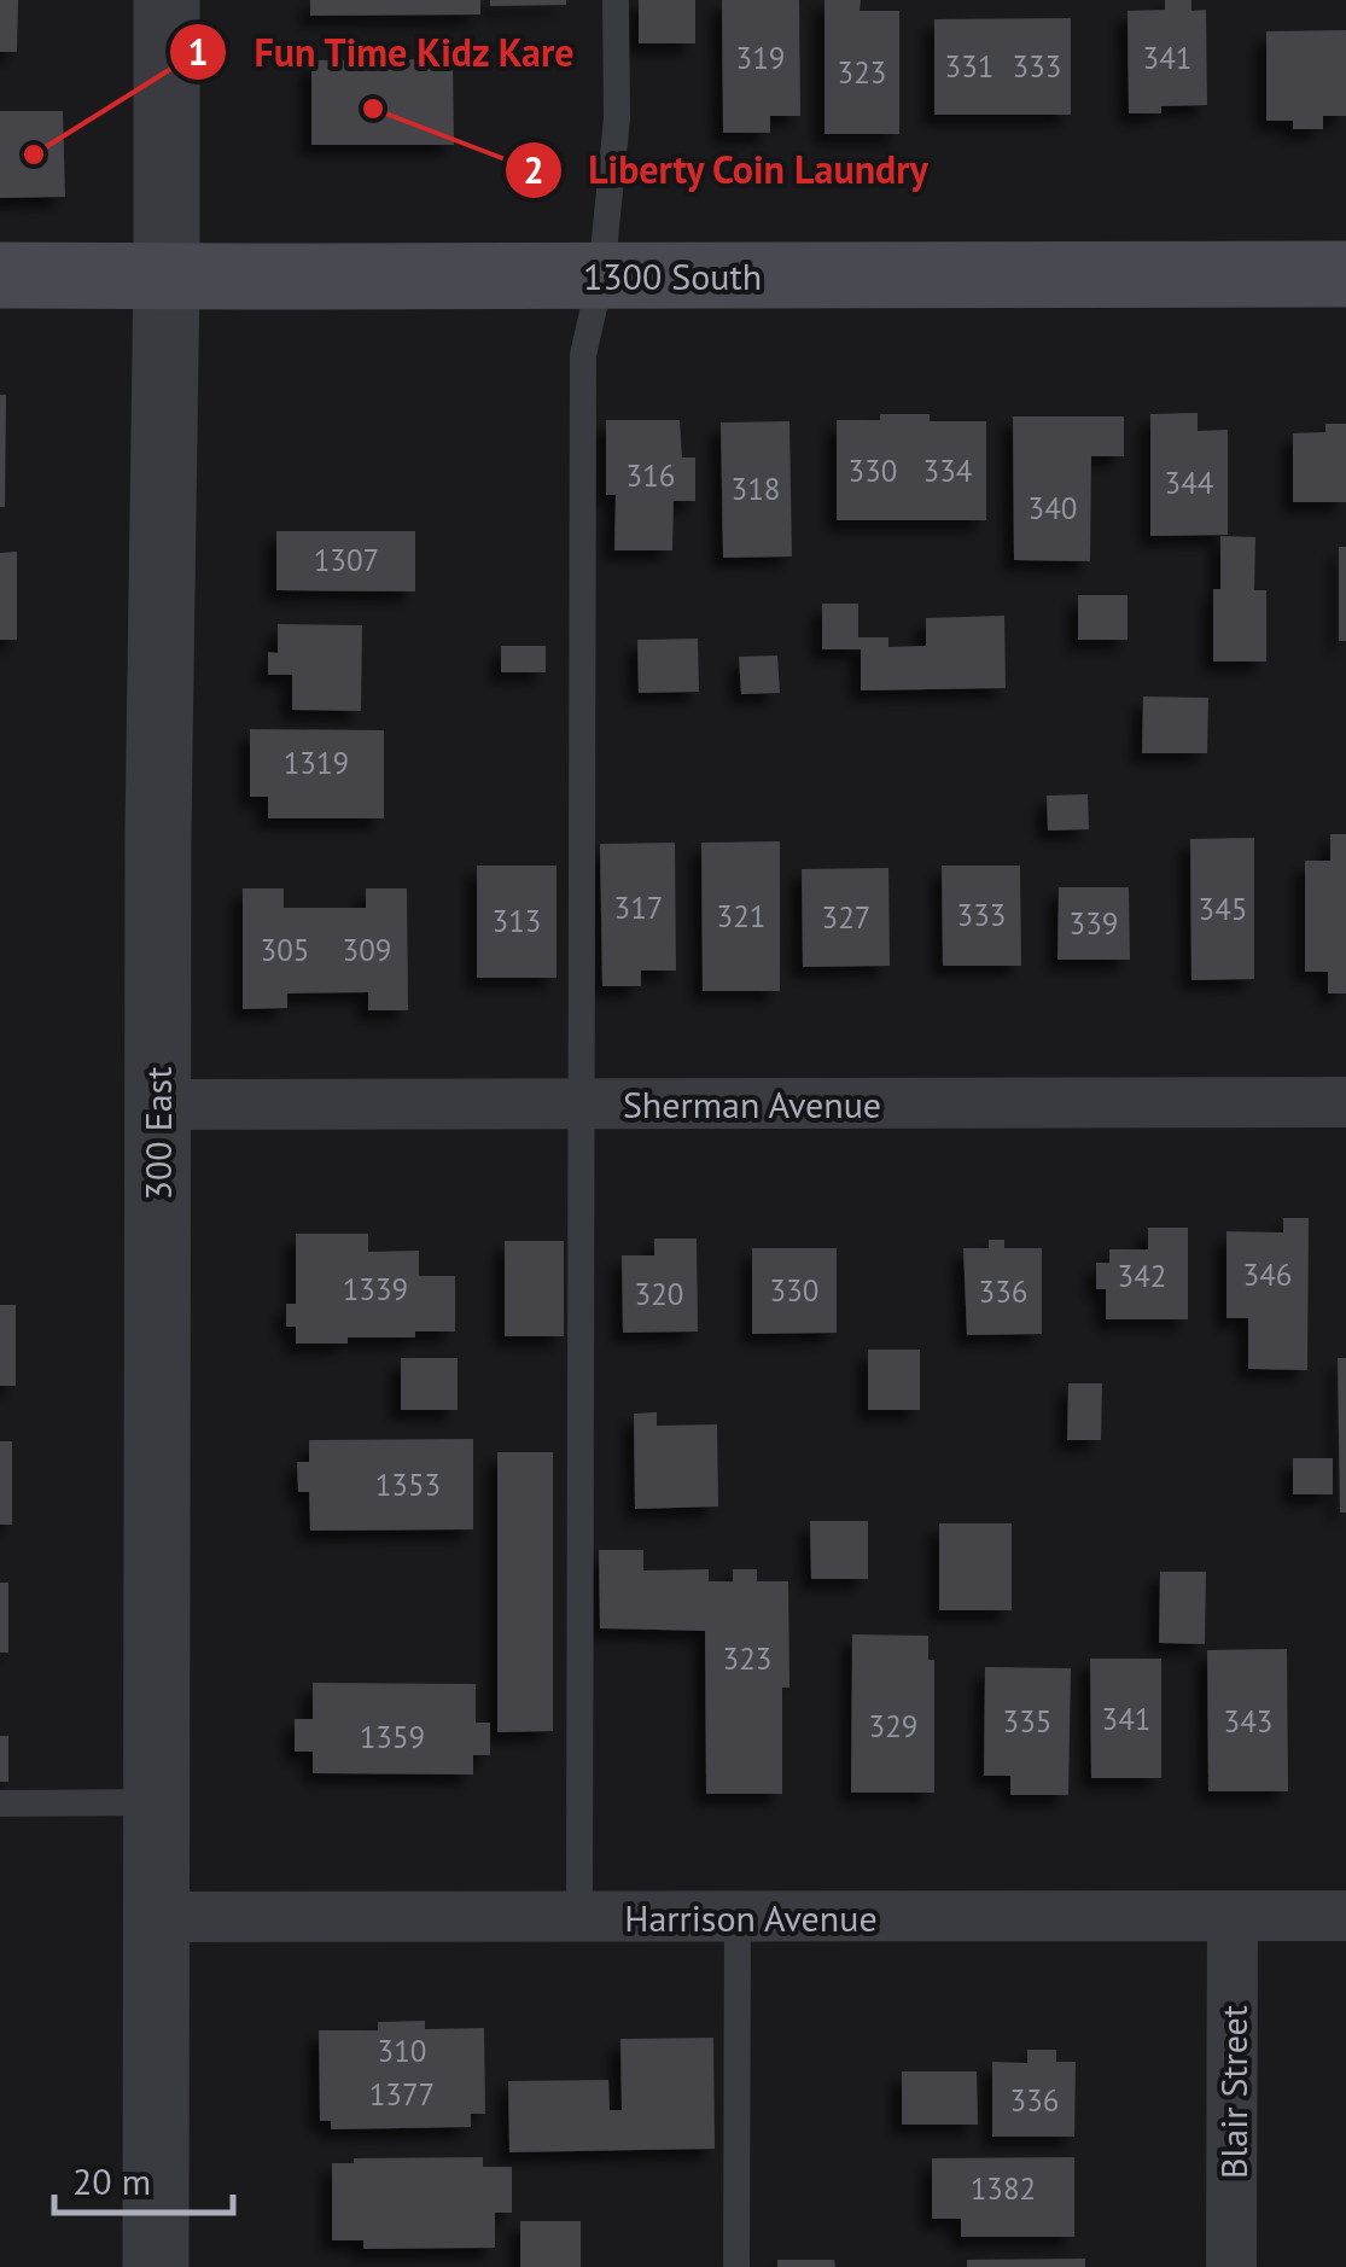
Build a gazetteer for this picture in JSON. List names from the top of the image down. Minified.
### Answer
{"streets":{"main road":["1300 South"],"street":["Sherman Avenue","300 East","Harrison Avenue","Blair Street"]},"crossings":[["1300 South","300 East"],["Sherman Avenue","300 East"],["300 East","Harrison Avenue"],["Harrison Avenue","Blair Street"]],"places":["Liberty Coin Laundry","Fun Time Kidz Kare"],"house_numbers":["319","341","331","333","323","330","334","316","344","318","340","1307","1319","317","345","333","321","327","313","339","305","309","346","342","1339","330","336","320","1353","323","341","335","343","329","1359","310","1377","336","1382"],"scale_bar":"20 m"}
